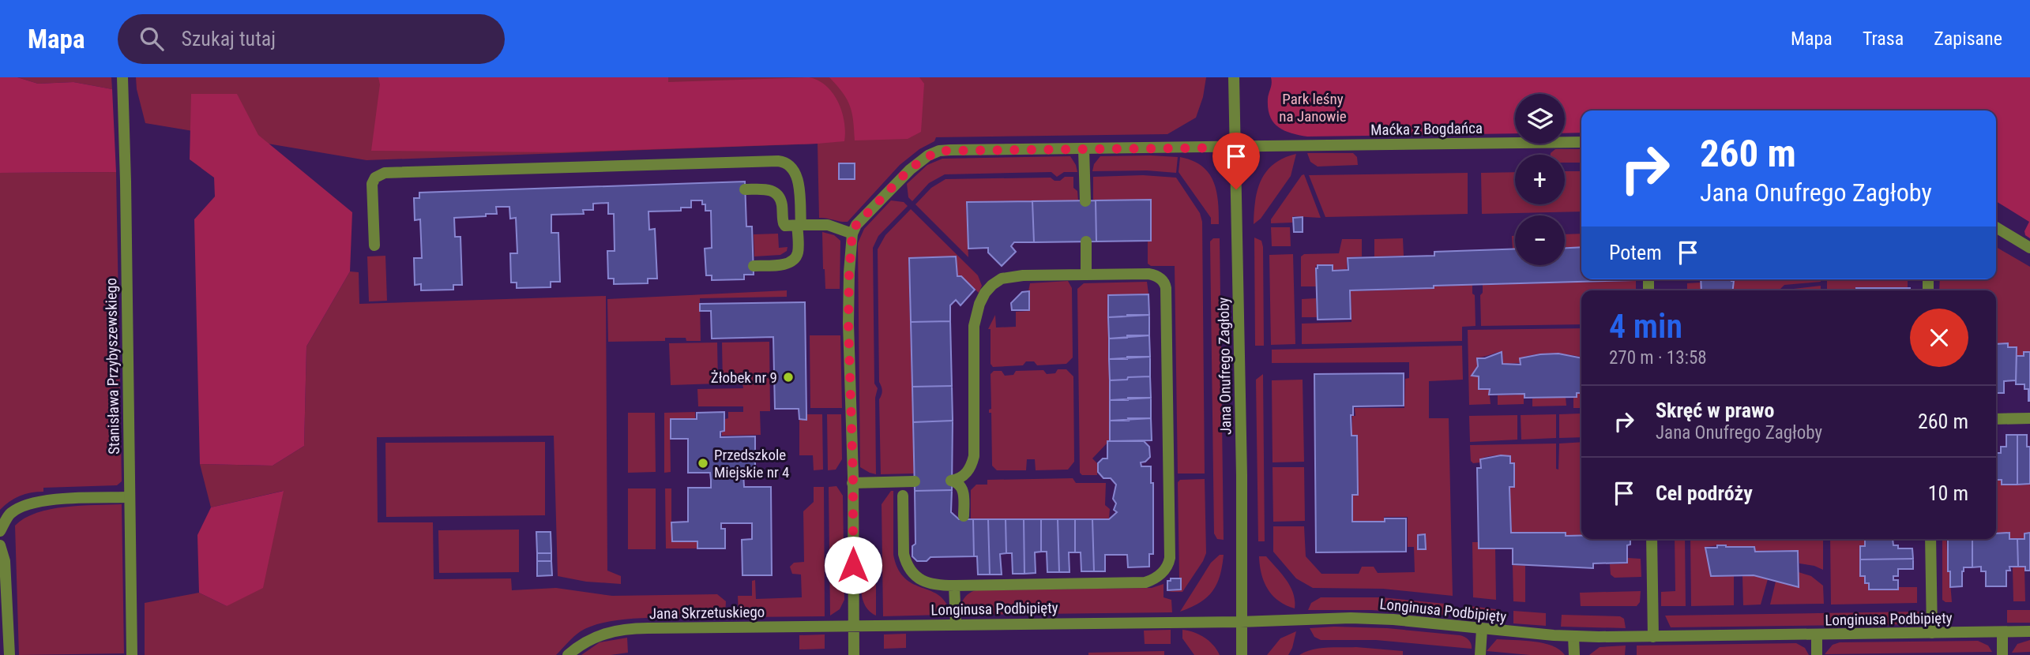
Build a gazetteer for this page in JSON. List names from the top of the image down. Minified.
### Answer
{"streets":{"street":["Maćka z Bogdańca","Stanisława Przybyszewskiego","Jana Onufrego Zagłoby","Longinusa Podbipięty","Jana Skrzetuskiego"]},"crossings":[["Maćka z Bogdańca","Jana Onufrego Zagłoby"],["Jana Onufrego Zagłoby","Longinusa Podbipięty"],["Longinusa Podbipięty","Jana Skrzetuskiego"]],"parks":["Park leśny na Janowie"],"places":["Żłobek nr 9","Przedszkole Miejskie nr 4"],"page":{"header":"Mapa","search":"Szukaj tutaj","nav":["Mapa","Trasa","Zapisane"],"map_buttons":["+","−"],"turn":["260 m","Jana Onufrego Zagłoby"],"then":"Potem","heading":["4 min","270 m · 13:58"],"list":[{"name":"Skręć w prawo","note":"Jana Onufrego Zagłoby","value":"260 m"},{"name":"Cel podróży","value":"10 m"}]}}
